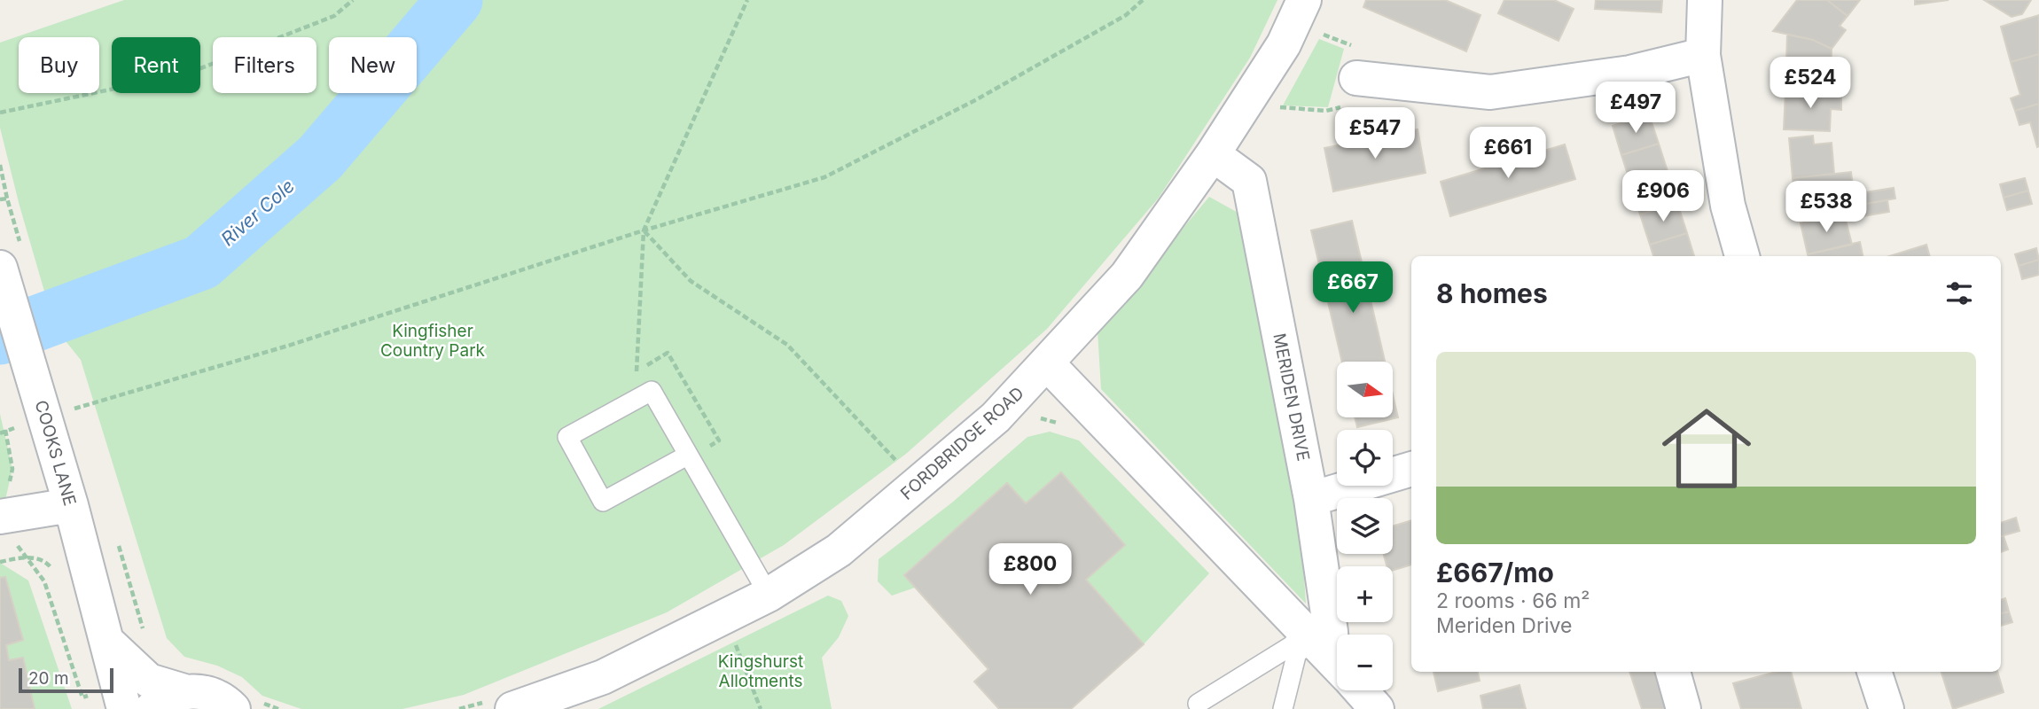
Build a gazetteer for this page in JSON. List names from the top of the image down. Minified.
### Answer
{"streets":{"street":["MERIDEN DRIVE","FORDBRIDGE ROAD","COOKS LANE"]},"crossings":[["MERIDEN DRIVE","FORDBRIDGE ROAD"]],"water":["River Cole"],"parks":["Kingfisher Country Park","Kingshurst Allotments"],"scale_bar":"20 m","north":"right","page":{"chip":["Buy","Rent","Filters","New"],"price":["£524","£497","£547","£661","£906","£538","£667","£800"],"heading":"8 homes","list":[{"name":"£667/mo","note":"2 rooms · 66 m² · Meriden Drive"}],"map_buttons":["+","−"],"scale":"20 m"}}
